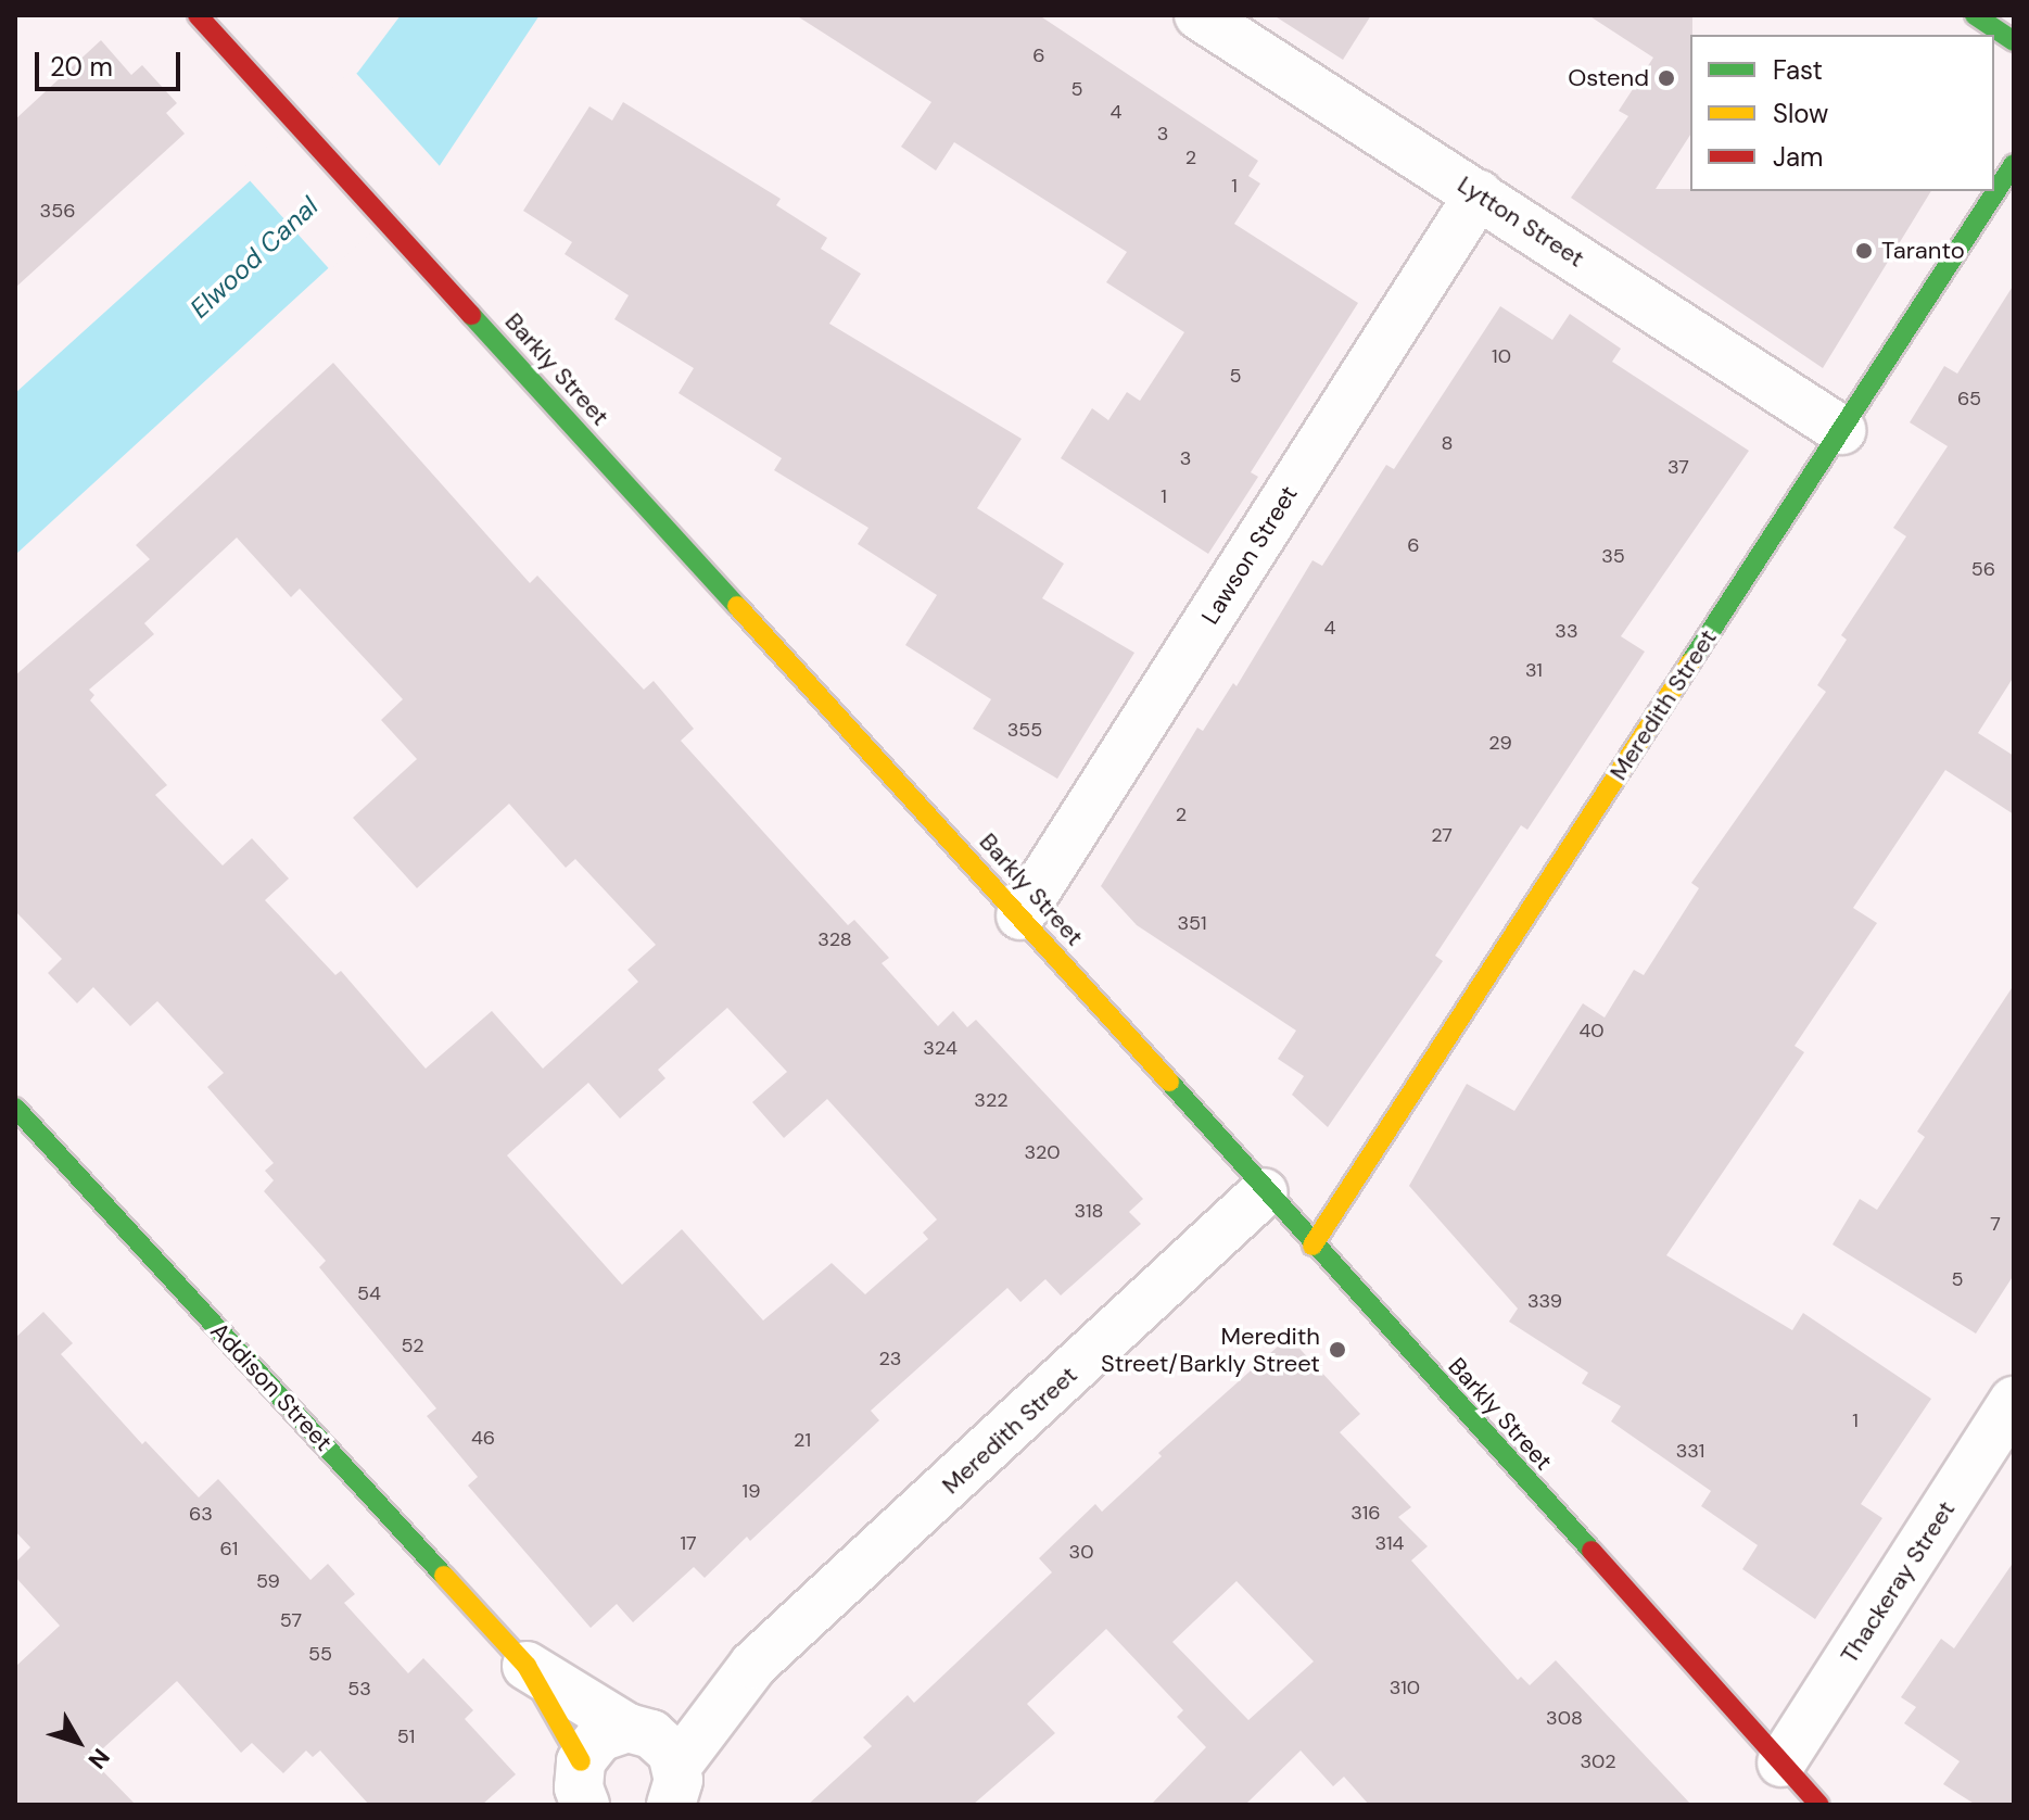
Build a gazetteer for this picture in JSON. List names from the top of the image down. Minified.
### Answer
{"streets":{"main road":["Barkly Street","Meredith Street","Addison Street"],"street":["Lytton Street","Lawson Street","Thackeray Street"]},"crossings":[["Lytton Street","Lawson Street"],["Lytton Street","Meredith Street"],["Barkly Street","Lawson Street"],["Barkly Street","Meredith Street"],["Barkly Street","Thackeray Street"],["Meredith Street","Addison Street"]],"water":["Elwood Canal"],"places":["Ostend","Taranto","Meredith Street/Barkly Street"],"house_numbers":["6","5","4","3","2","1","356","10","5","65","8","3","37","1","6","35","56","4","33","31","355","29","2","27","351","328","40","324","322","320","318","7","5","54","339","52","23","1","46","21","331","19","316","63","17","314","61","30","59","57","55","310","53","308","51","302"],"legend":["Fast","Slow","Jam"],"scale_bar":"20 m","north":"bottom right"}
